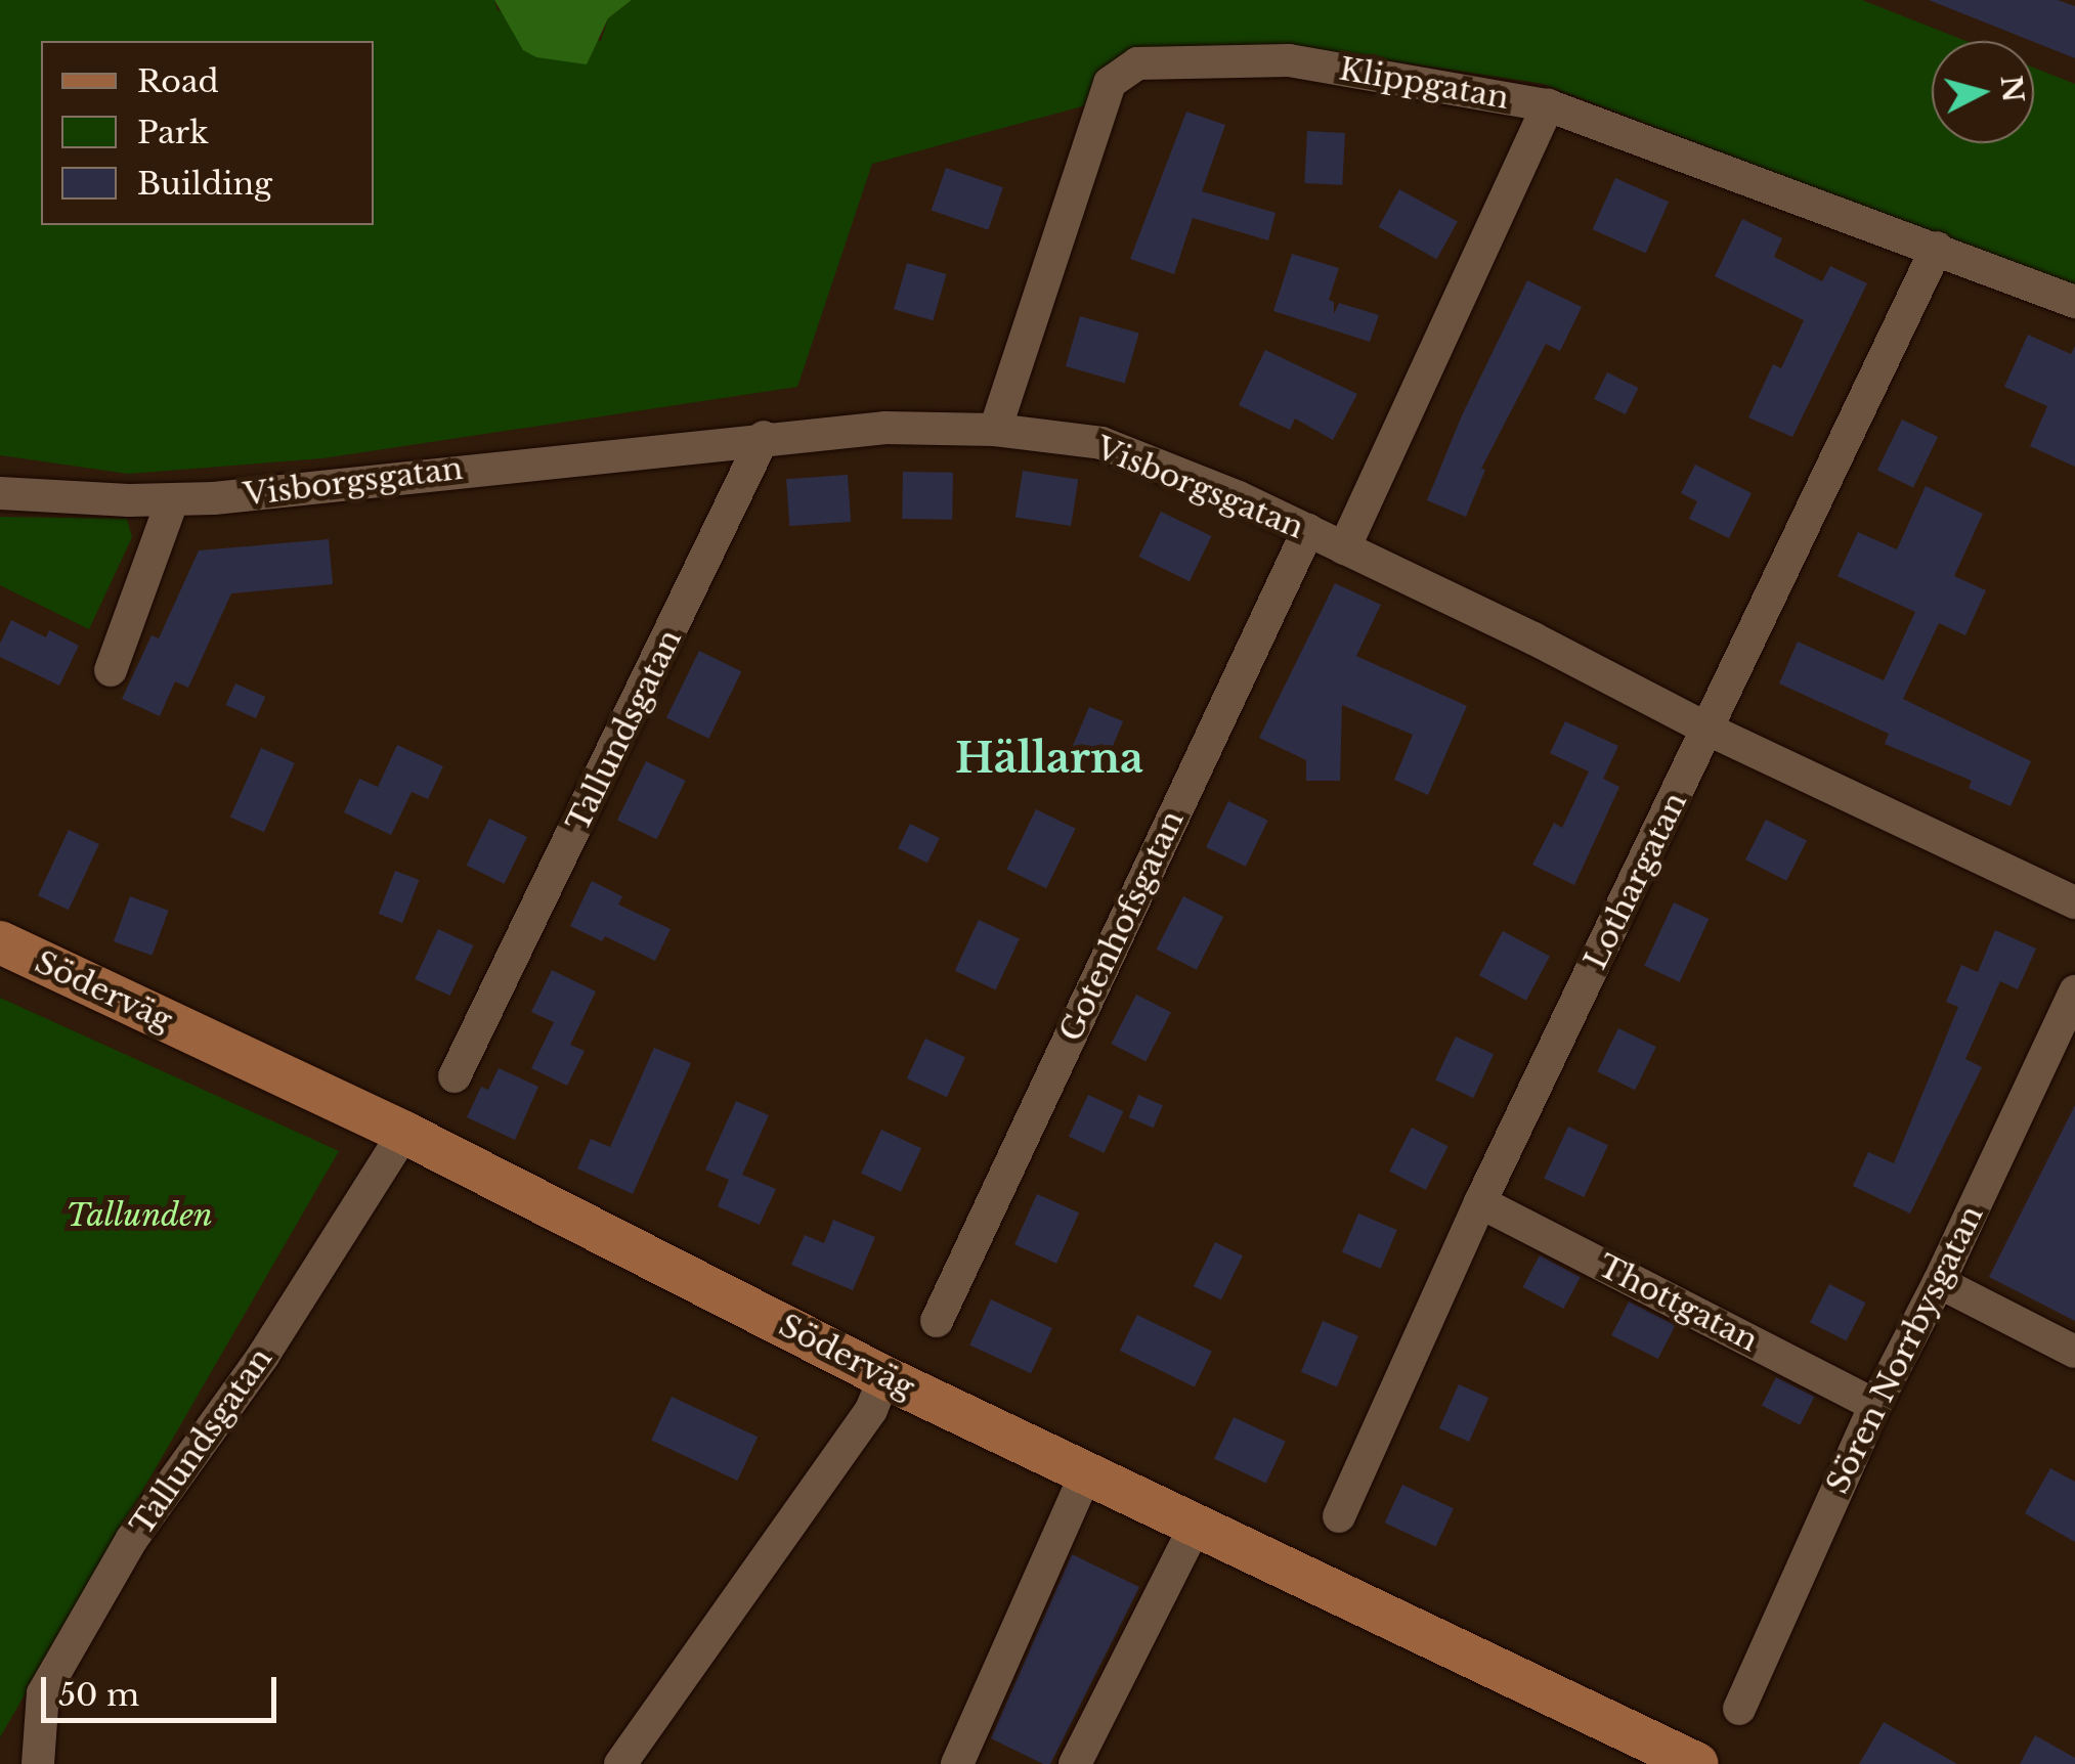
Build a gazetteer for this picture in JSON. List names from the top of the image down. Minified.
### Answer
{"streets":{"main road":["Söderväg"],"street":["Klippgatan","Visborgsgatan","Tallundsgatan","Lothargatan","Gotenhofsgatan","Thottgatan","Sören Norrbysgatan"]},"crossings":[["Klippgatan","Visborgsgatan"],["Klippgatan","Lothargatan"],["Visborgsgatan","Tallundsgatan"],["Visborgsgatan","Lothargatan"],["Visborgsgatan","Gotenhofsgatan"],["Tallundsgatan","Söderväg"],["Lothargatan","Thottgatan"],["Thottgatan","Sören Norrbysgatan"]],"districts":["Hällarna"],"parks":["Tallunden"],"legend":["Road","Park","Building"],"scale_bar":"50 m","north":"right"}
